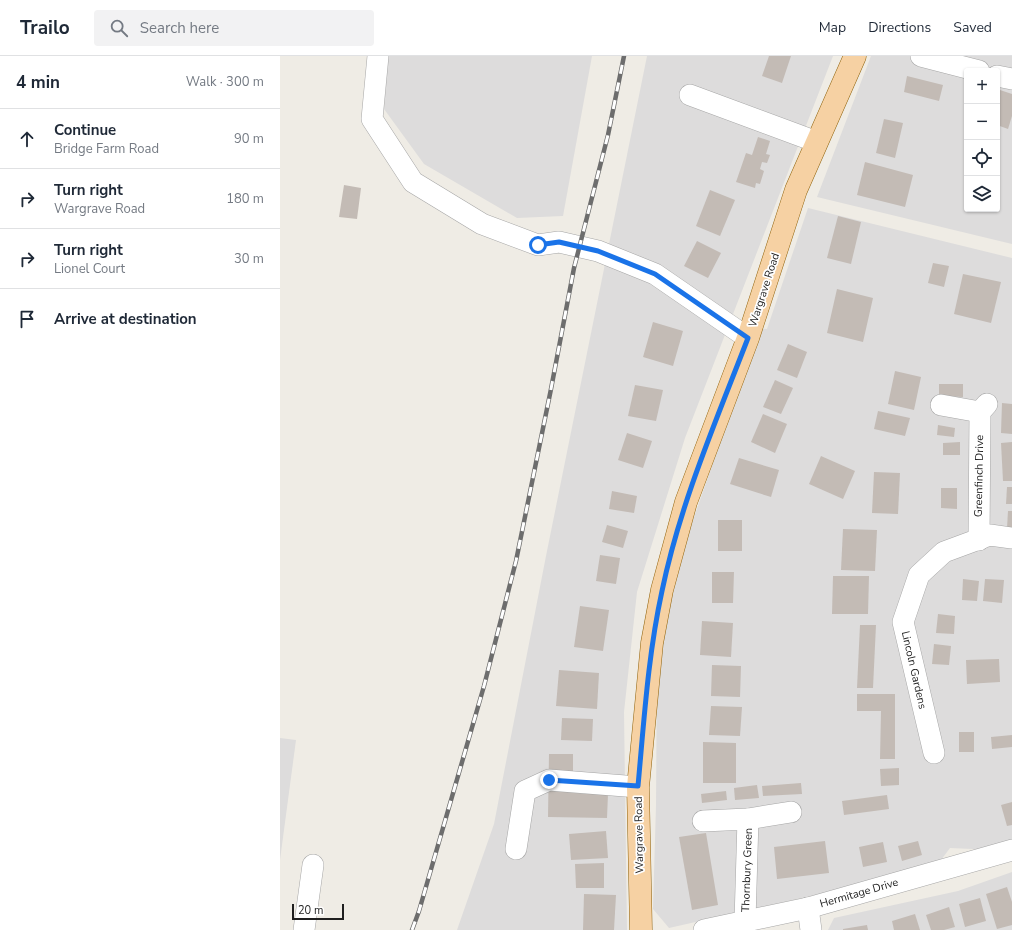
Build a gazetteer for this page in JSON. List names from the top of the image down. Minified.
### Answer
{"streets":{"main road":["Wargrave Road"],"street":["Greenfinch Drive","Lincoln Gardens","Thornbury Green","Hermitage Drive"]},"crossings":[["Greenfinch Drive","Lincoln Gardens"],["Thornbury Green","Hermitage Drive"]],"scale_bar":"20 m","page":{"header":"Trailo","search":"Search here","nav":["Map","Directions","Saved"],"heading":["4 min","Walk · 300 m"],"map_buttons":["+","−"],"list":[["Continue","Bridge Farm Road","90 m"],["Turn right","Wargrave Road","180 m"],["Turn right","Lionel Court","30 m"],"Arrive at destination"],"scale":"20 m"}}
